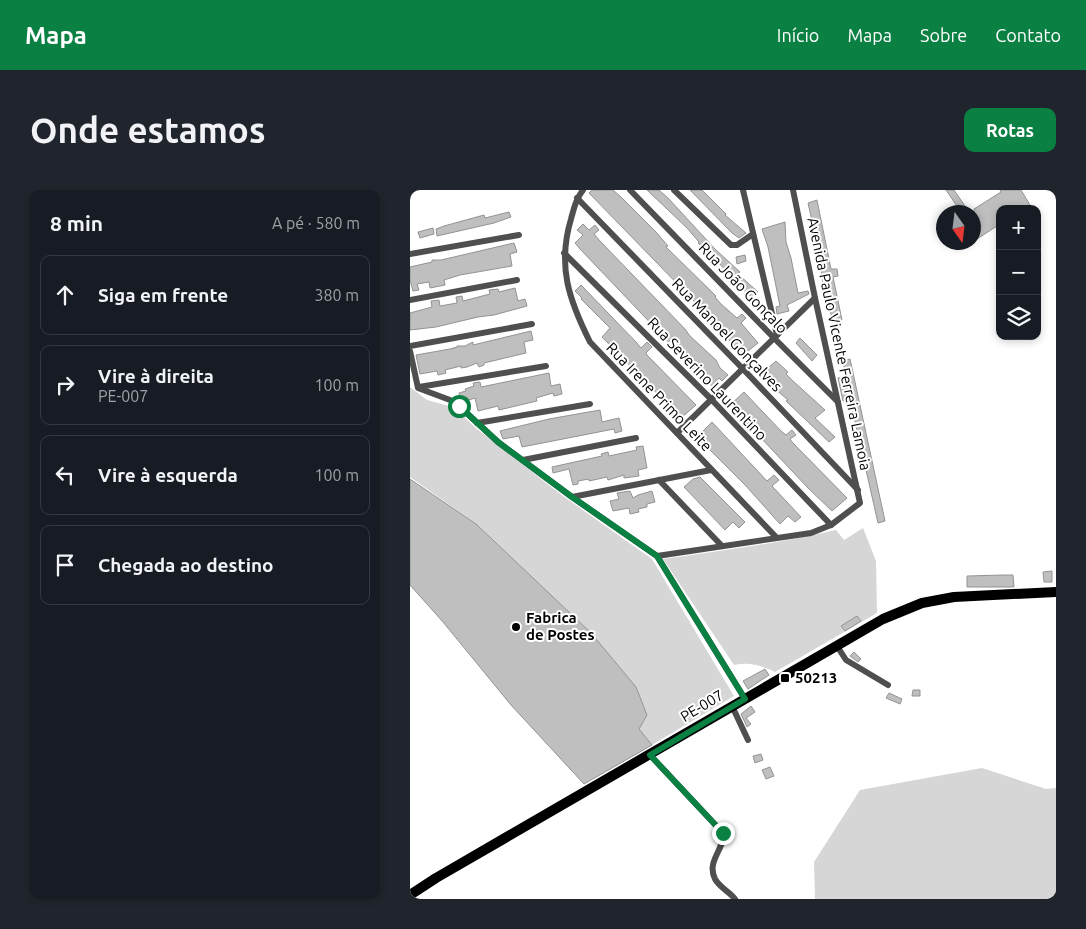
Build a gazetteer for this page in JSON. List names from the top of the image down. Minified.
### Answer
{"streets":{"main road":["PE-007"],"street":["Rua João Gonçalo","Rua Manoel Gonçalves","Avenida Paulo Vicente Ferreira Lamoia","Rua Severino Laurentino","Rua Irene Primo Leite"]},"crossings":[["Rua João Gonçalo","Avenida Paulo Vicente Ferreira Lamoia"],["Rua Manoel Gonçalves","Avenida Paulo Vicente Ferreira Lamoia"],["Rua Manoel Gonçalves","Rua Irene Primo Leite"],["Avenida Paulo Vicente Ferreira Lamoia","Rua Severino Laurentino"],["Rua Severino Laurentino","Rua Irene Primo Leite"]],"places":{"other":["Fabrica de Postes"],"transit":["50213"]},"north":"bottom","page":{"header":"Mapa","nav":["Início","Mapa","Sobre","Contato"],"buttons":"Rotas","title":"Onde estamos","heading":["8 min","A pé · 580 m"],"map_buttons":["+","−"],"list":[["Siga em frente","380 m"],["Vire à direita","PE-007","100 m"],["Vire à esquerda","100 m"],"Chegada ao destino"]}}
